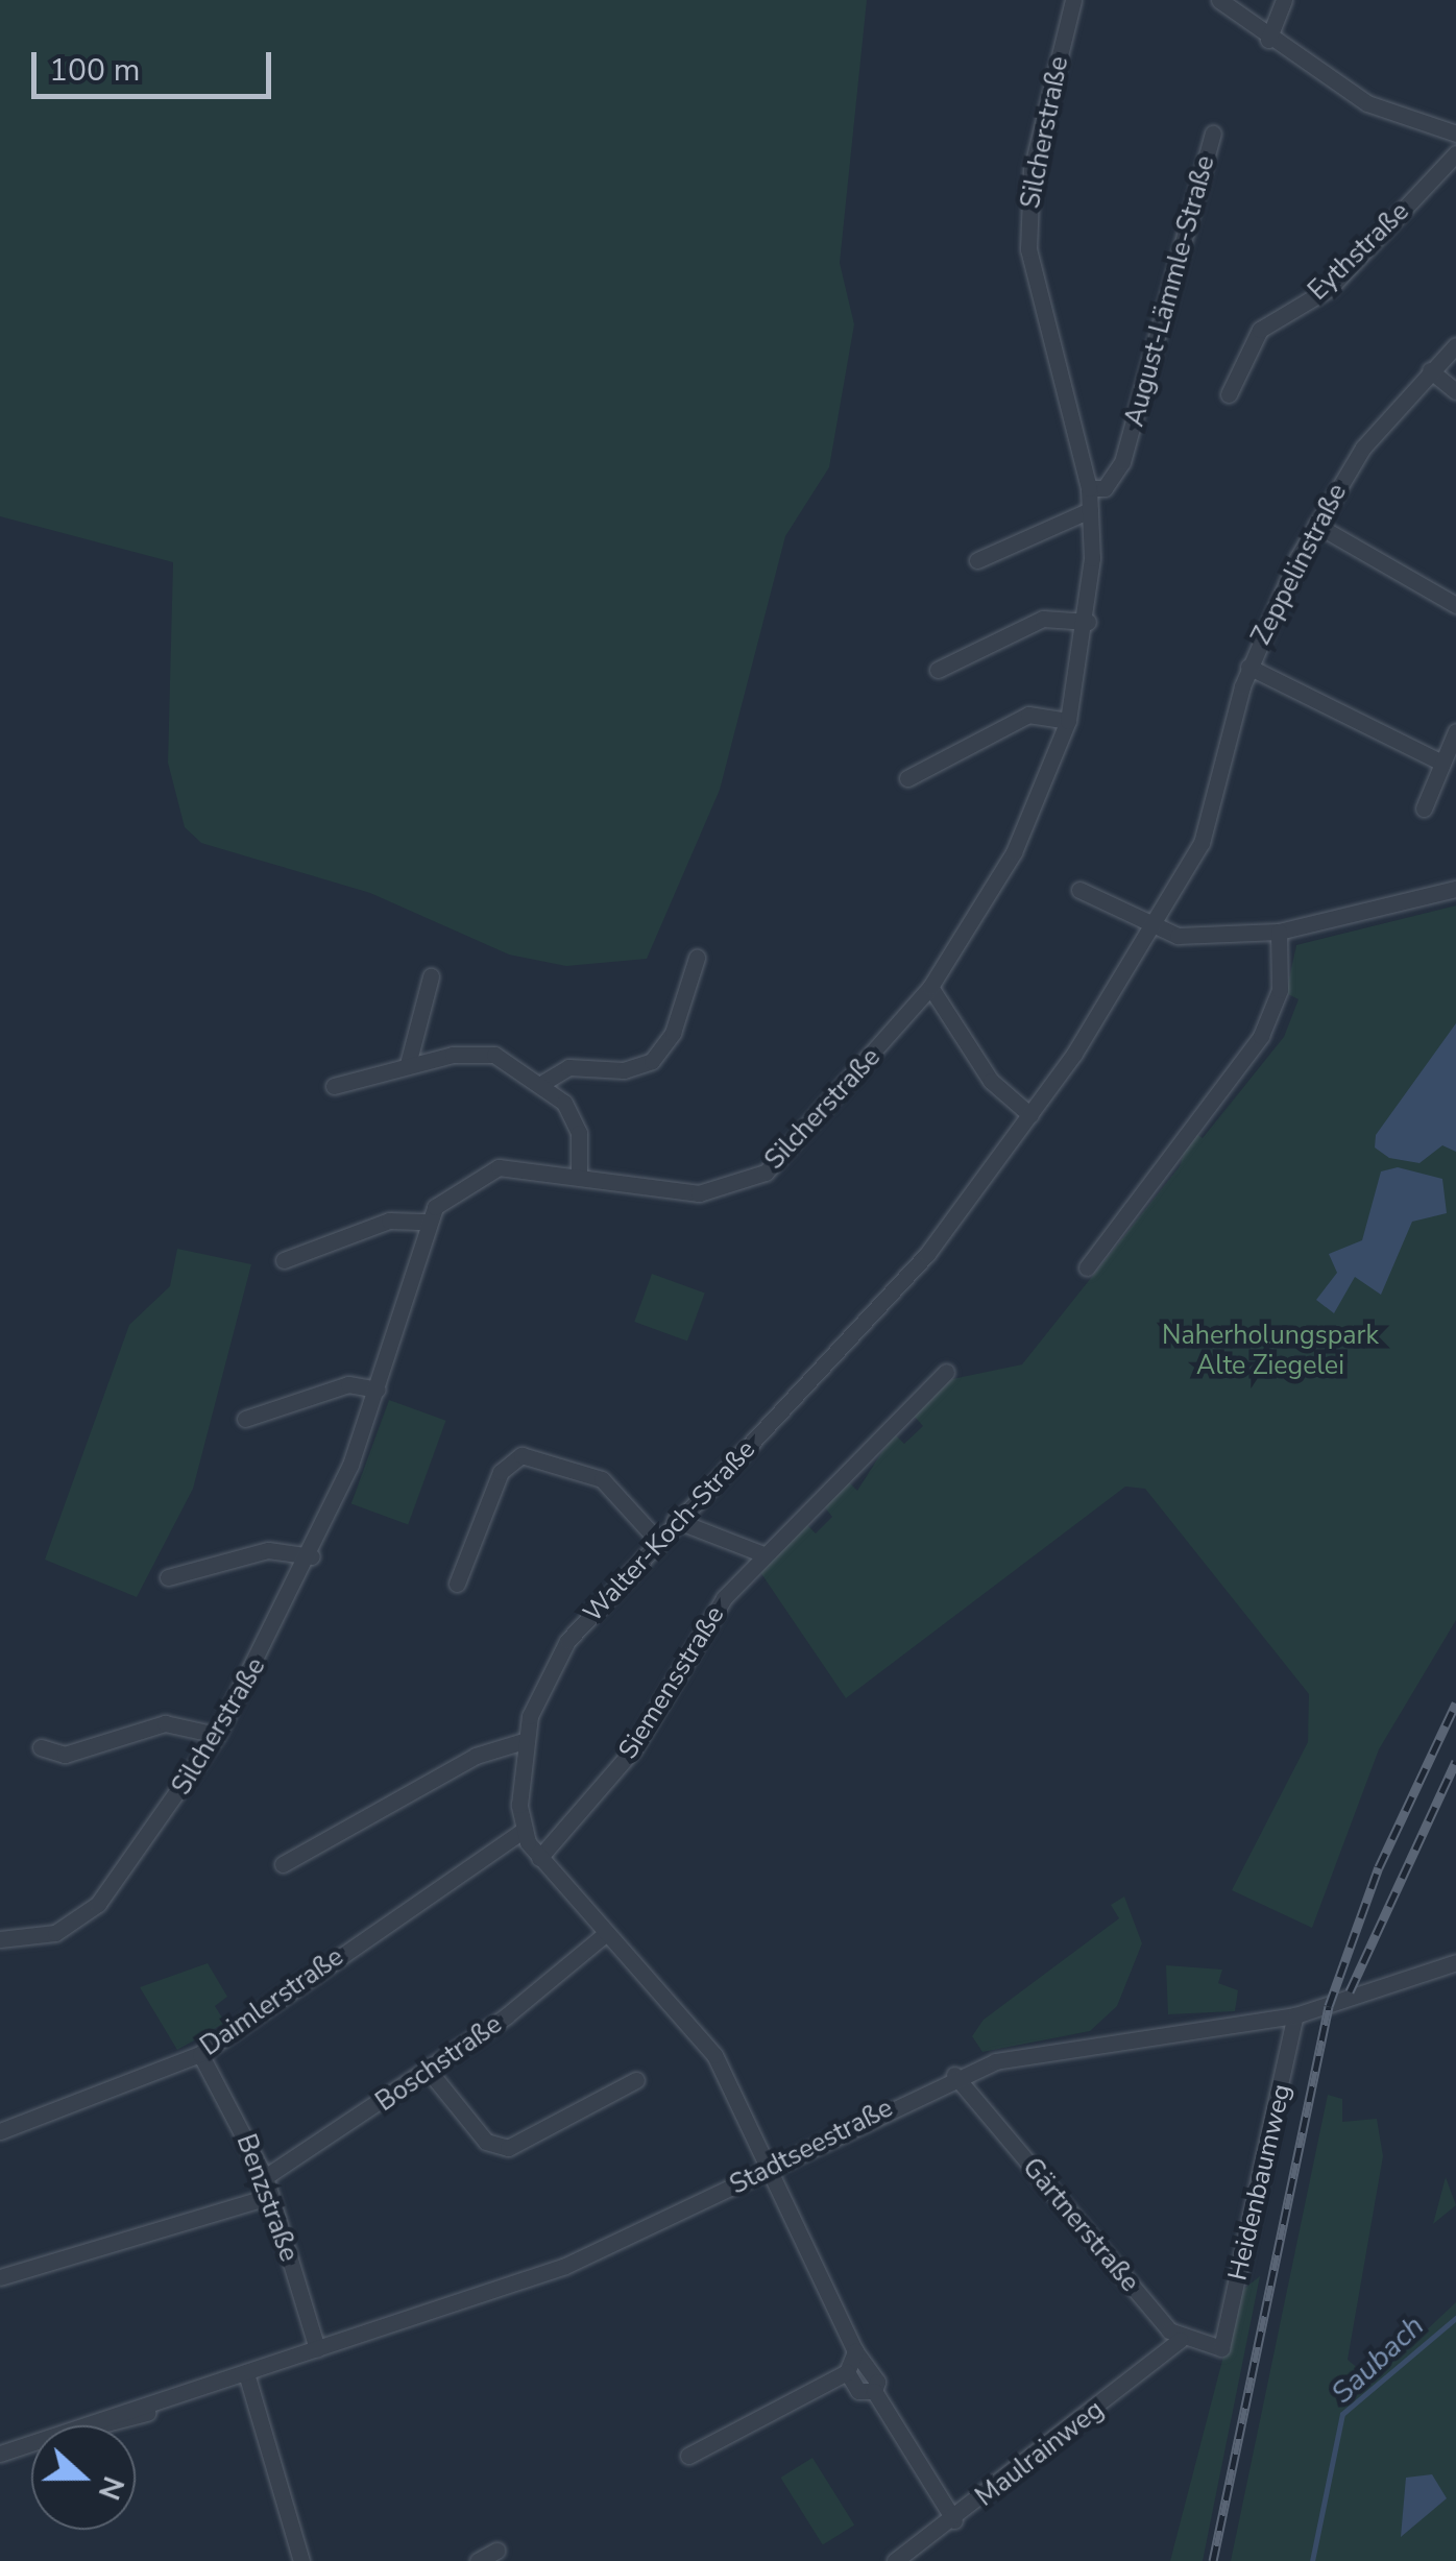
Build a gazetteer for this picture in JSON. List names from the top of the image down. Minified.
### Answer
{"streets":{"street":["Silcherstraße","Eythstraße","August-Lämmle-Straße","Zeppelinstraße","Walter-Koch-Straße","Siemensstraße","Daimlerstraße","Boschstraße","Stadtseestraße","Heidenbaumweg","Benzstraße","Gärtnerstraße","Maulrainweg"]},"crossings":[["Silcherstraße","August-Lämmle-Straße"],["Zeppelinstraße","Walter-Koch-Straße"],["Walter-Koch-Straße","Daimlerstraße"],["Daimlerstraße","Benzstraße"],["Boschstraße","Benzstraße"],["Stadtseestraße","Heidenbaumweg"],["Stadtseestraße","Benzstraße"],["Stadtseestraße","Gärtnerstraße"],["Heidenbaumweg","Gärtnerstraße"],["Heidenbaumweg","Maulrainweg"],["Gärtnerstraße","Maulrainweg"]],"water":["Saubach"],"parks":["Naherholungspark Alte Ziegelei"],"scale_bar":"100 m","north":"right"}
